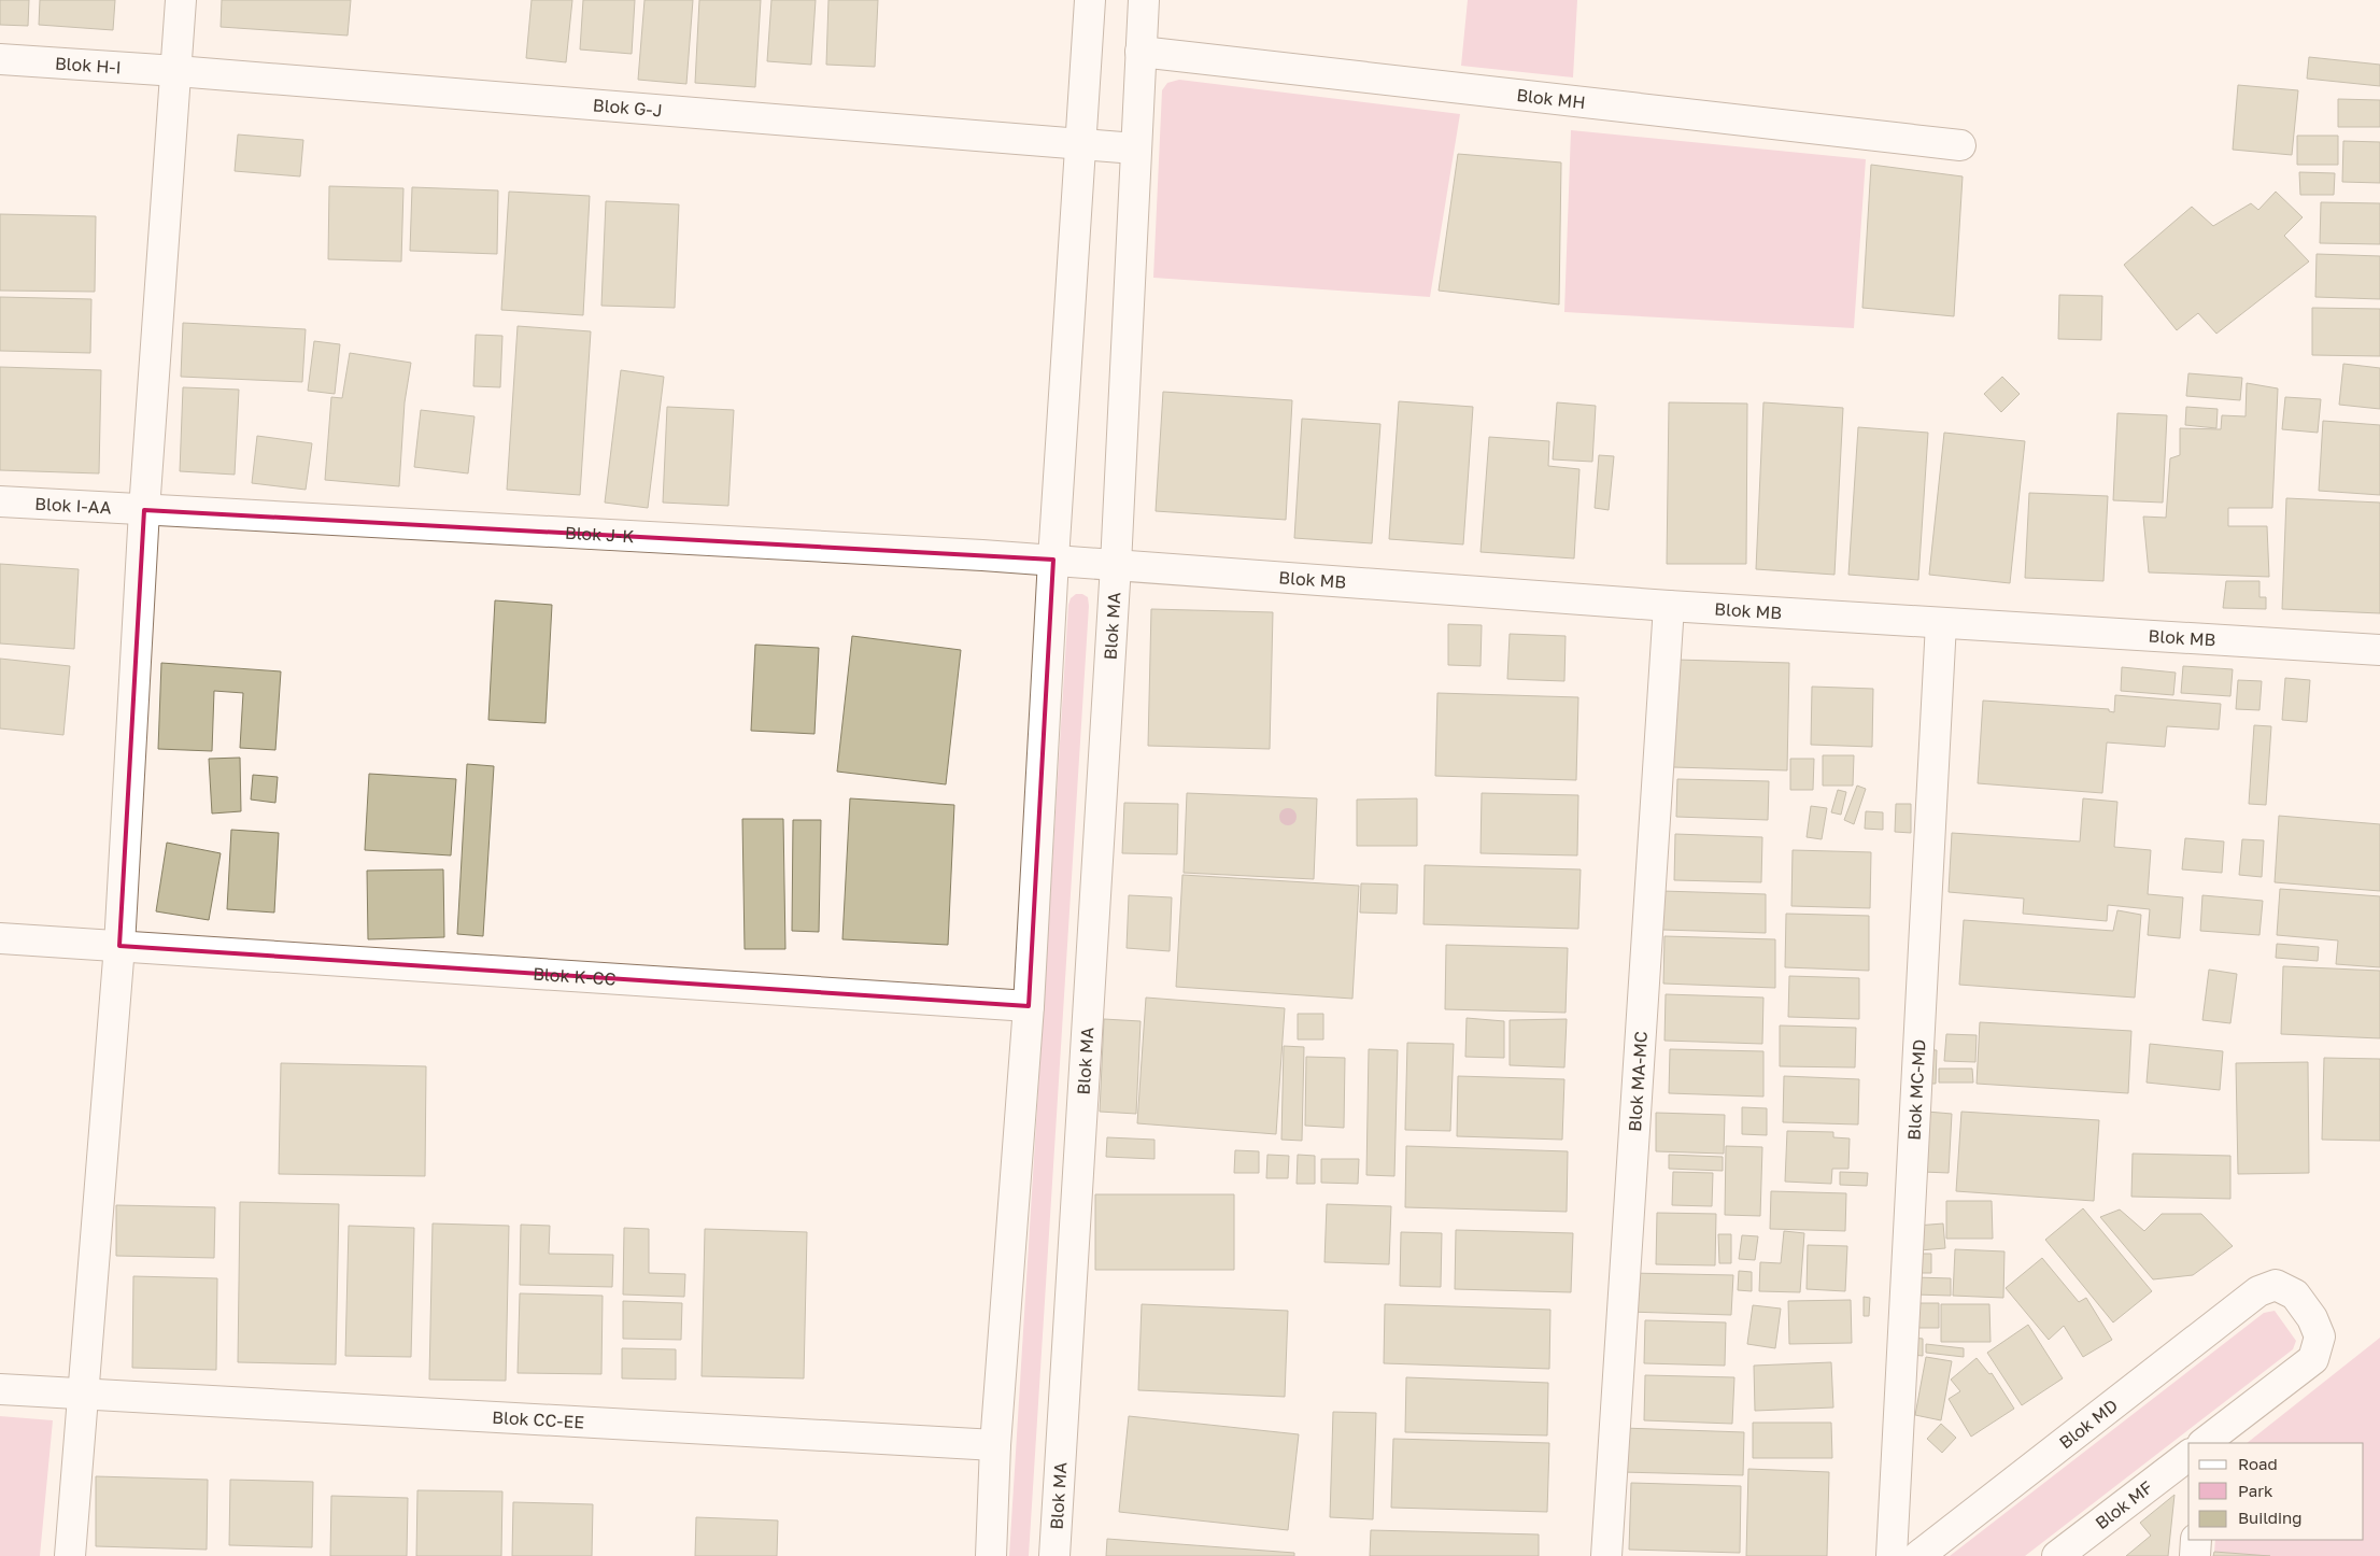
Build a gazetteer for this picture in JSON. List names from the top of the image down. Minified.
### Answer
{"streets":{"street":["Blok H-I","Blok MH","Blok G-J","Blok I-AA","Blok J-K","Blok MB","Blok MA","Blok K-CC","Blok MA-MC","Blok MC-MD","Blok CC-EE","Blok MD","Blok MF"]},"crossings":[["Blok H-I","Blok G-J"],["Blok MH","Blok MA"],["Blok G-J","Blok MA"],["Blok I-AA","Blok J-K"],["Blok J-K","Blok MB"],["Blok J-K","Blok MA"],["Blok MB","Blok MA"],["Blok MB","Blok MA-MC"],["Blok MB","Blok MC-MD"],["Blok MD","Blok MF"]],"legend":["Road","Park","Building"]}
